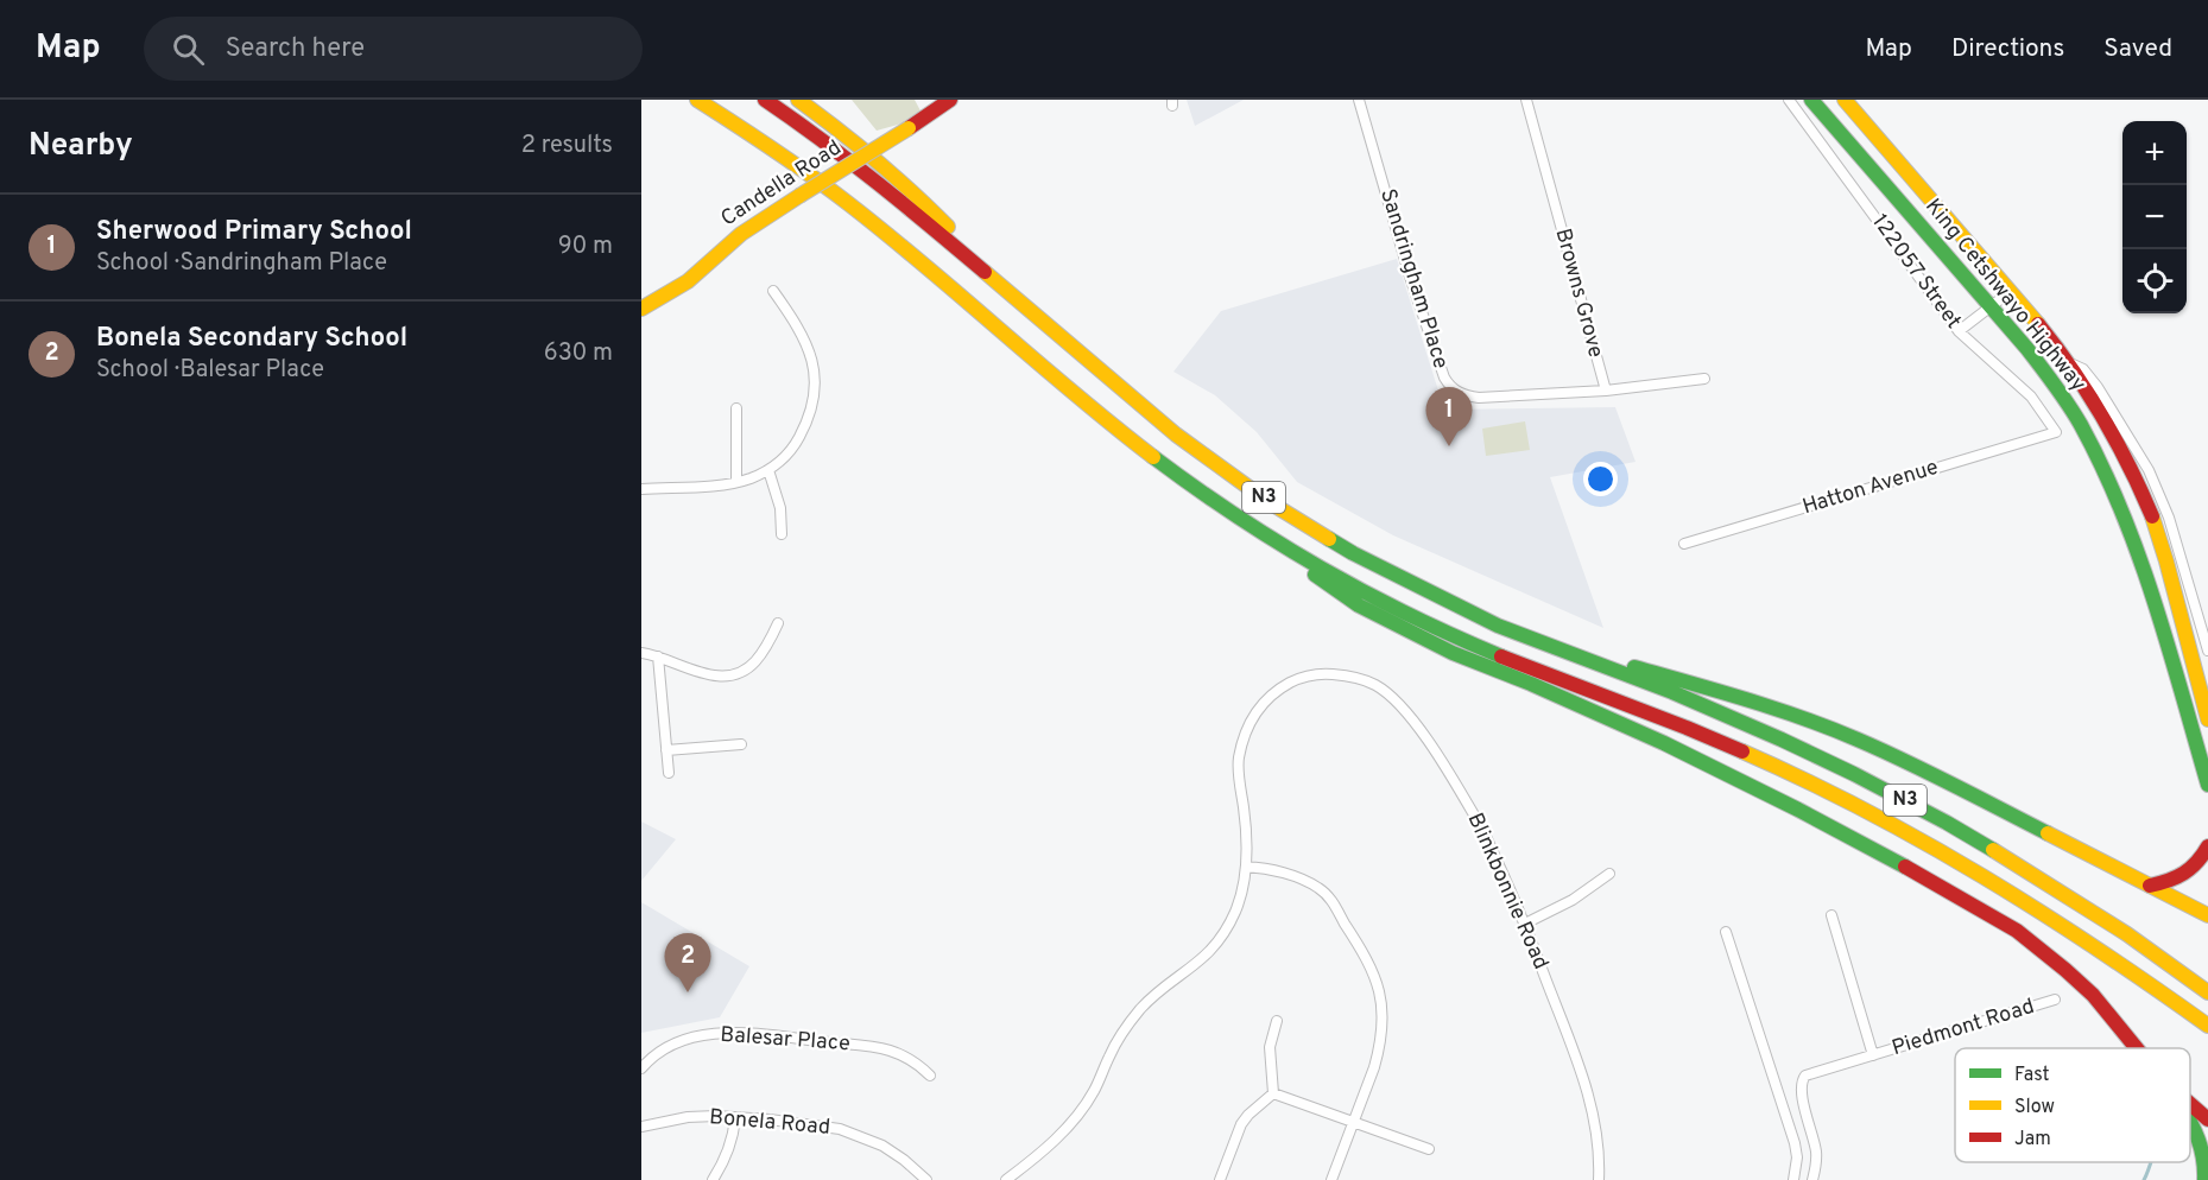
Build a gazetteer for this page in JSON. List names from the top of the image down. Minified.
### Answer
{"streets":{"main road":["Candella Road","King Cetshwayo Highway","N3"],"street":["122057 Street","Sandringham Place","Browns Grove","Hatton Avenue","Blinkbonnie Road","Piedmont Road","Balesar Place","Bonela Road"]},"crossings":[["122057 Street","Hatton Avenue"],["Sandringham Place","Browns Grove"]],"legend":["Fast","Slow","Jam"],"page":{"header":"Map","search":"Search here","nav":["Map","Directions","Saved"],"heading":["Nearby","2 results"],"map_buttons":["+","−"],"list":[{"mark":"1","name":"Sherwood Primary School","note":"School · Sandringham Place","value":"90 m"},{"mark":"2","name":"Bonela Secondary School","note":"School · Balesar Place","value":"630 m"}],"pins":["1","2"]}}
